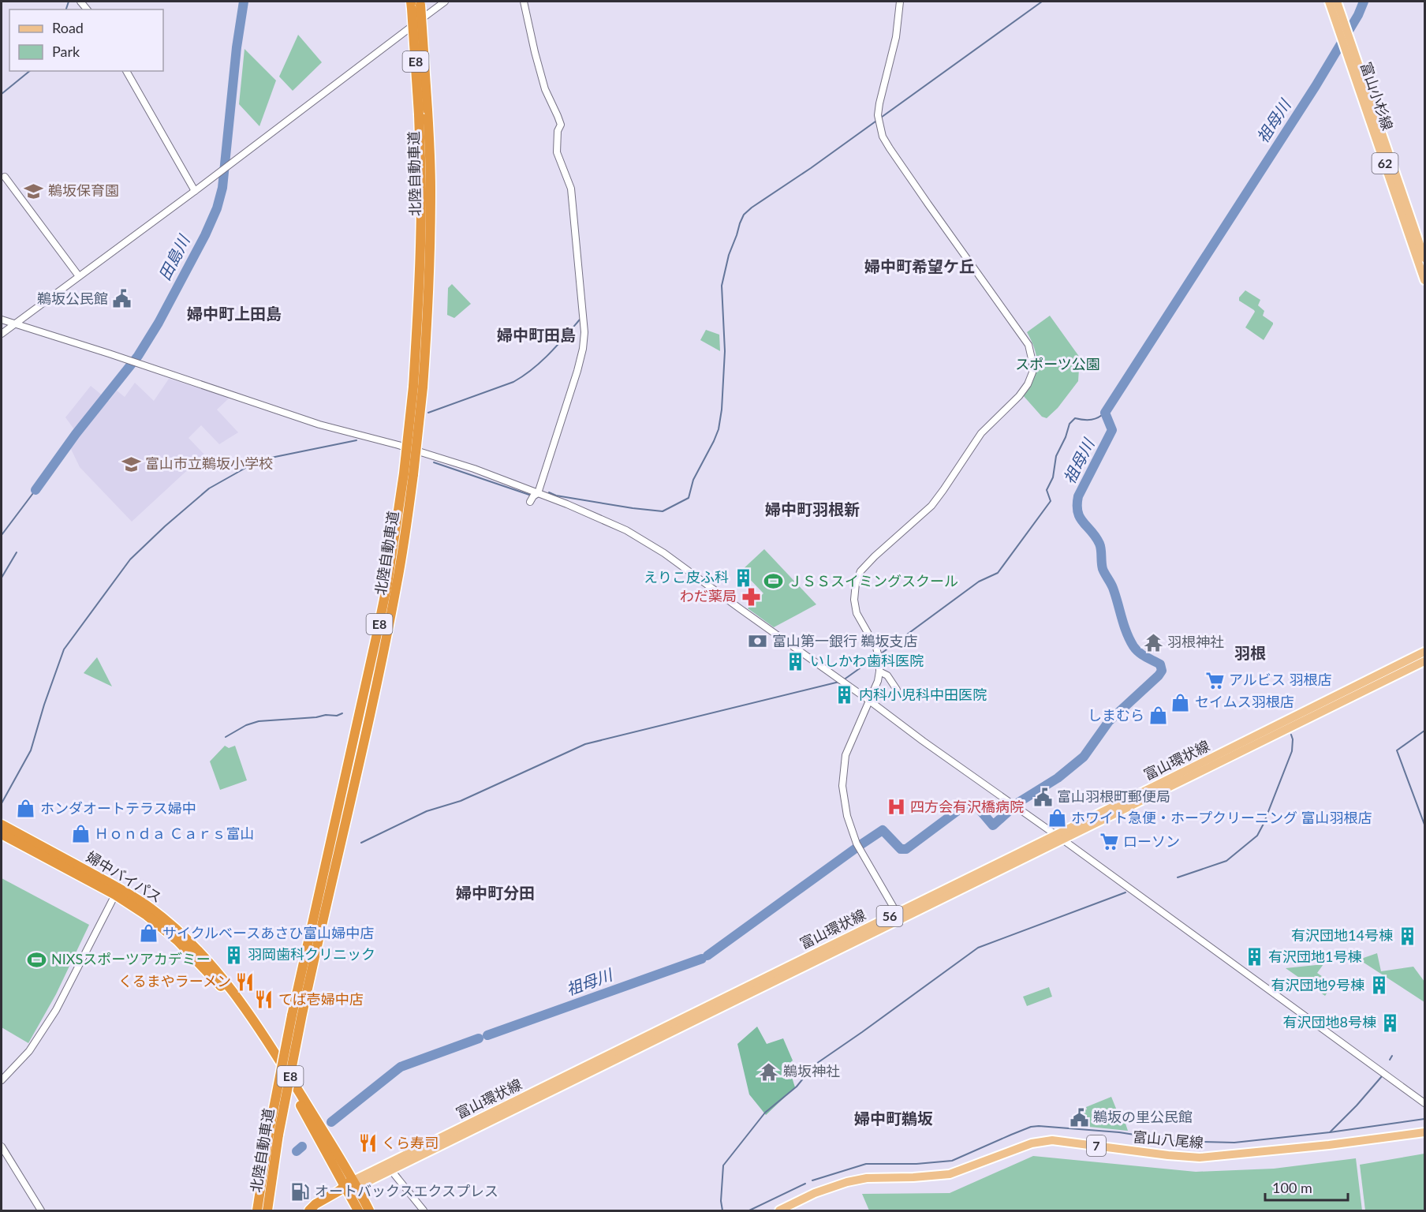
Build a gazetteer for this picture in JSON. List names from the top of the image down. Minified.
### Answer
{"streets":{"highway":["E8","北陸自動車道","婦中バイパス"],"main road":["富山小杉線","62","富山環状線","56","富山八尾線","7"]},"crossings":[["富山環状線","婦中バイパス"]],"districts":["婦中町希望ケ丘","婦中町上田島","婦中町田島","婦中町羽根新","羽根","婦中町分田","婦中町鵜坂"],"water":["祖母川","田島川"],"parks":["スポーツ公園"],"places":{"school or university":["鵜坂保育園","富山市立鵜坂小学校"],"public building":["鵜坂公民館","富山羽根町郵便局","鵜坂の里公民館"],"building":["えりこ皮ふ科","いしかわ歯科医院","内科小児科中田医院","有沢団地14号棟","羽岡歯科クリニック","有沢団地1号棟","有沢団地9号棟","有沢団地8号棟"],"sports":["ＪＳＳスイミングスクール","NIXSスポーツアカデミー"],"pharmacy":["わだ薬局"],"bank":["富山第一銀行 鵜坂支店"],"temple":["羽根神社","鵜坂神社"],"supermarket":["アルビス 羽根店","ローソン"],"shop":["セイムス羽根店","しまむら","ホンダオートテラス婦中","ホワイト急便・ホープクリーニング 富山羽根店","Ｈｏｎｄａ Ｃａｒｓ富山","サイクルベースあさひ富山婦中店"],"hospital":["四方会有沢橋病院"],"restaurant":["くるまやラーメン","てば壱婦中店","くら寿司"],"fuel station":["オートバックスエクスプレス"]},"legend":["Road","Park"],"scale_bar":"100 m"}
